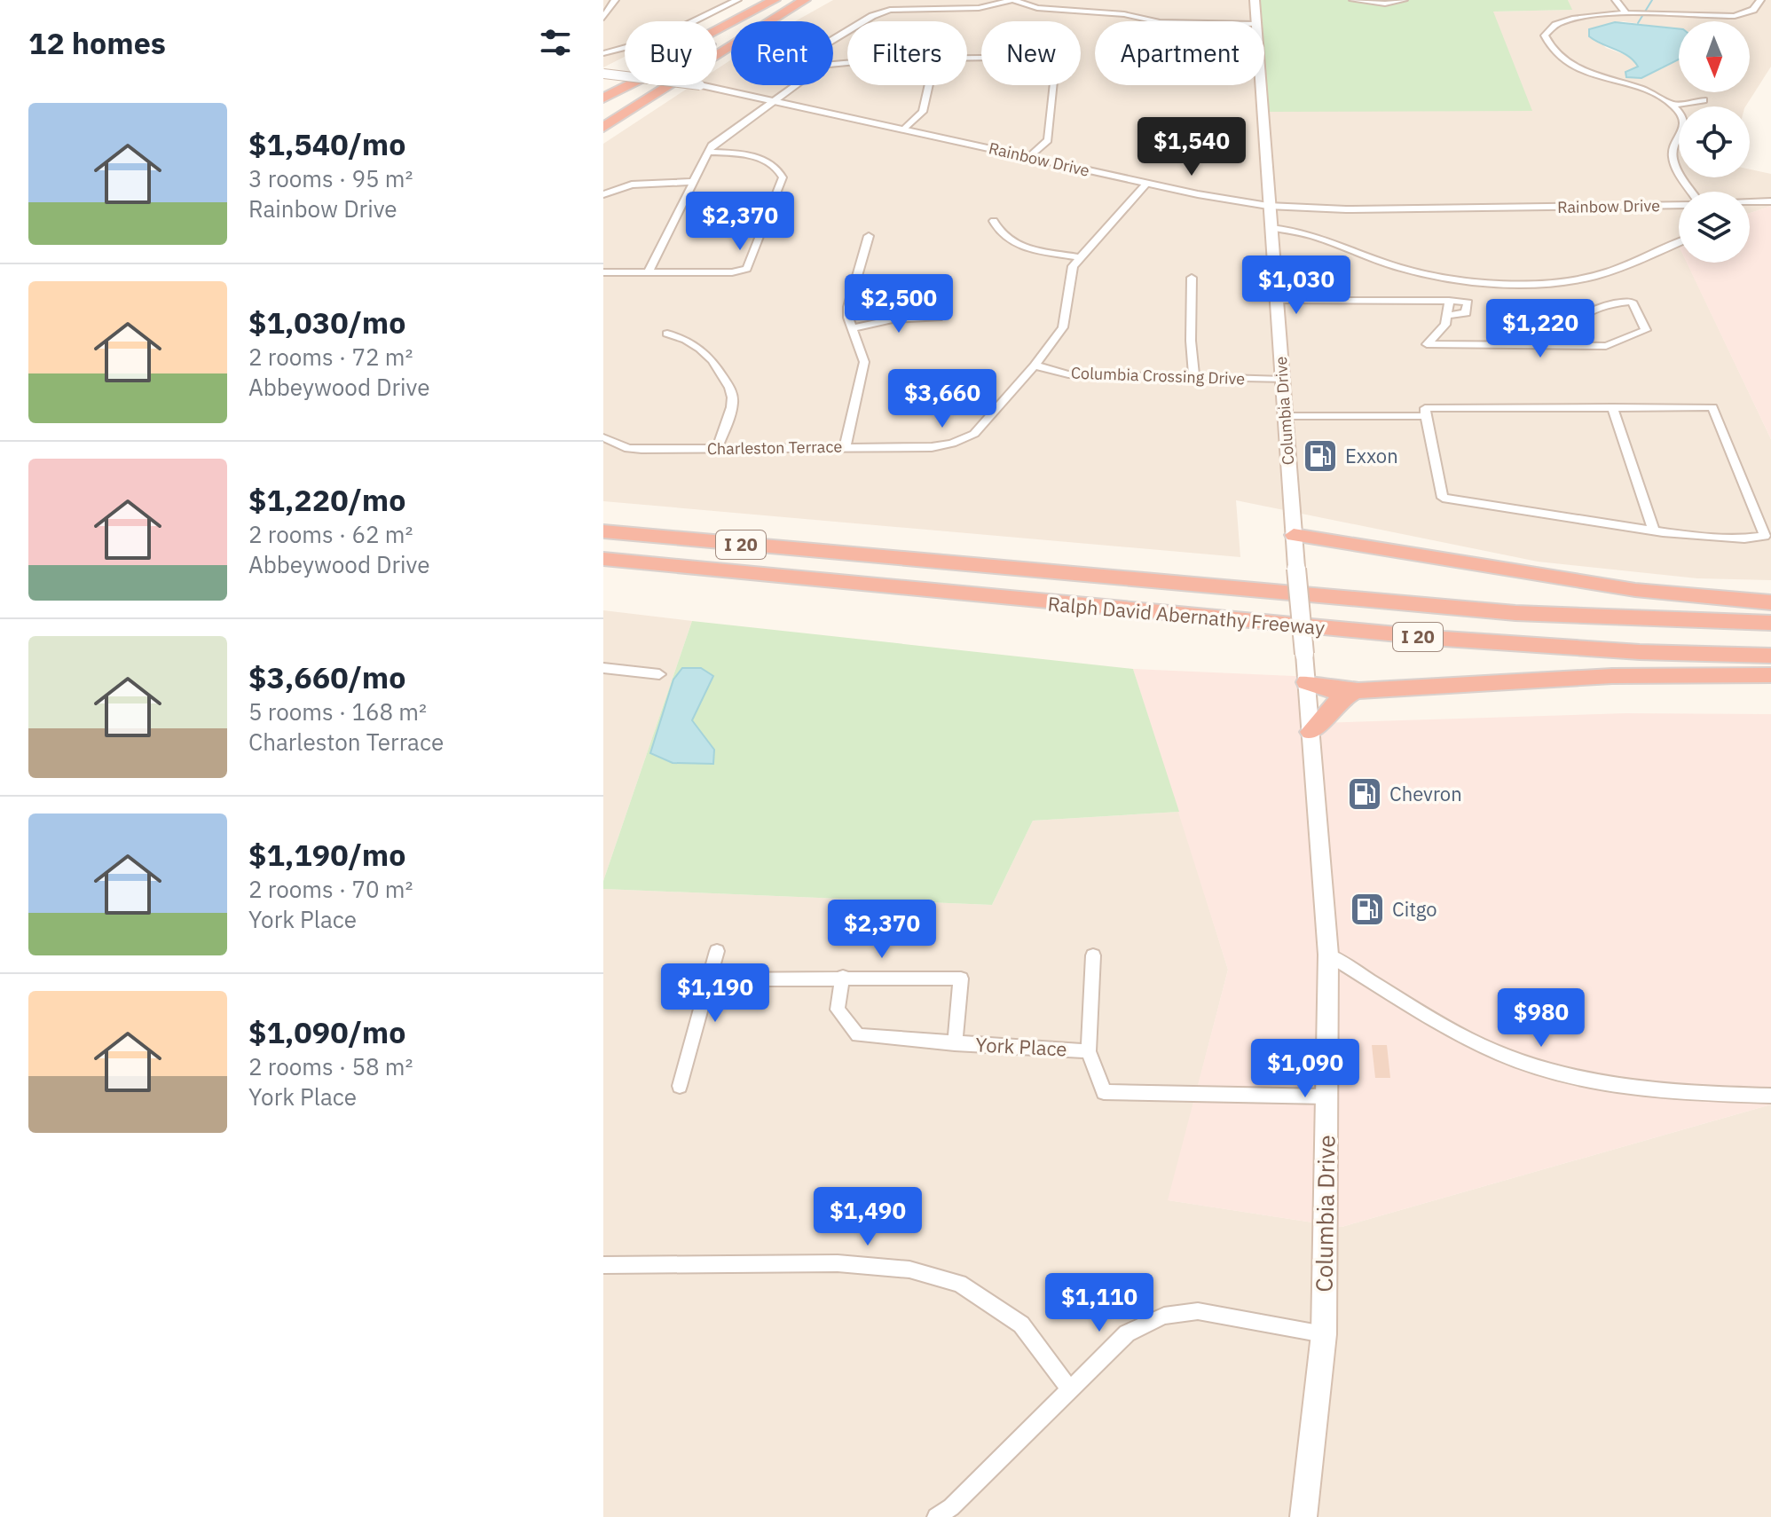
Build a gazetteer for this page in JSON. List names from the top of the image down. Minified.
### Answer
{"streets":{"highway":["I 20","Ralph David Abernathy Freeway"],"main road":["Columbia Drive"],"street":["Rainbow Drive","Columbia Crossing Drive","Charleston Terrace","York Place"]},"crossings":[["Rainbow Drive","Columbia Drive"],["Rainbow Drive","Charleston Terrace"],["Columbia Crossing Drive","Columbia Drive"],["Columbia Crossing Drive","Charleston Terrace"],["Columbia Drive","York Place"]],"places":{"fuel station":["Exxon","Chevron","Citgo"]},"north":"bottom","page":{"heading":"12 homes","chip":["Buy","Rent","Filters","New","Apartment"],"list":[{"name":"$1,540/mo","note":"3 rooms · 95 m² · Rainbow Drive"},{"name":"$1,030/mo","note":"2 rooms · 72 m² · Abbeywood Drive"},{"name":"$1,220/mo","note":"2 rooms · 62 m² · Abbeywood Drive"},{"name":"$3,660/mo","note":"5 rooms · 168 m² · Charleston Terrace"},{"name":"$1,190/mo","note":"2 rooms · 70 m² · York Place"},{"name":"$1,090/mo","note":"2 rooms · 58 m² · York Place"}],"price":["$1,540","$2,370","$1,030","$2,500","$1,220","$3,660","$2,370","$1,190","$980","$1,090","$1,490","$1,110"]}}
